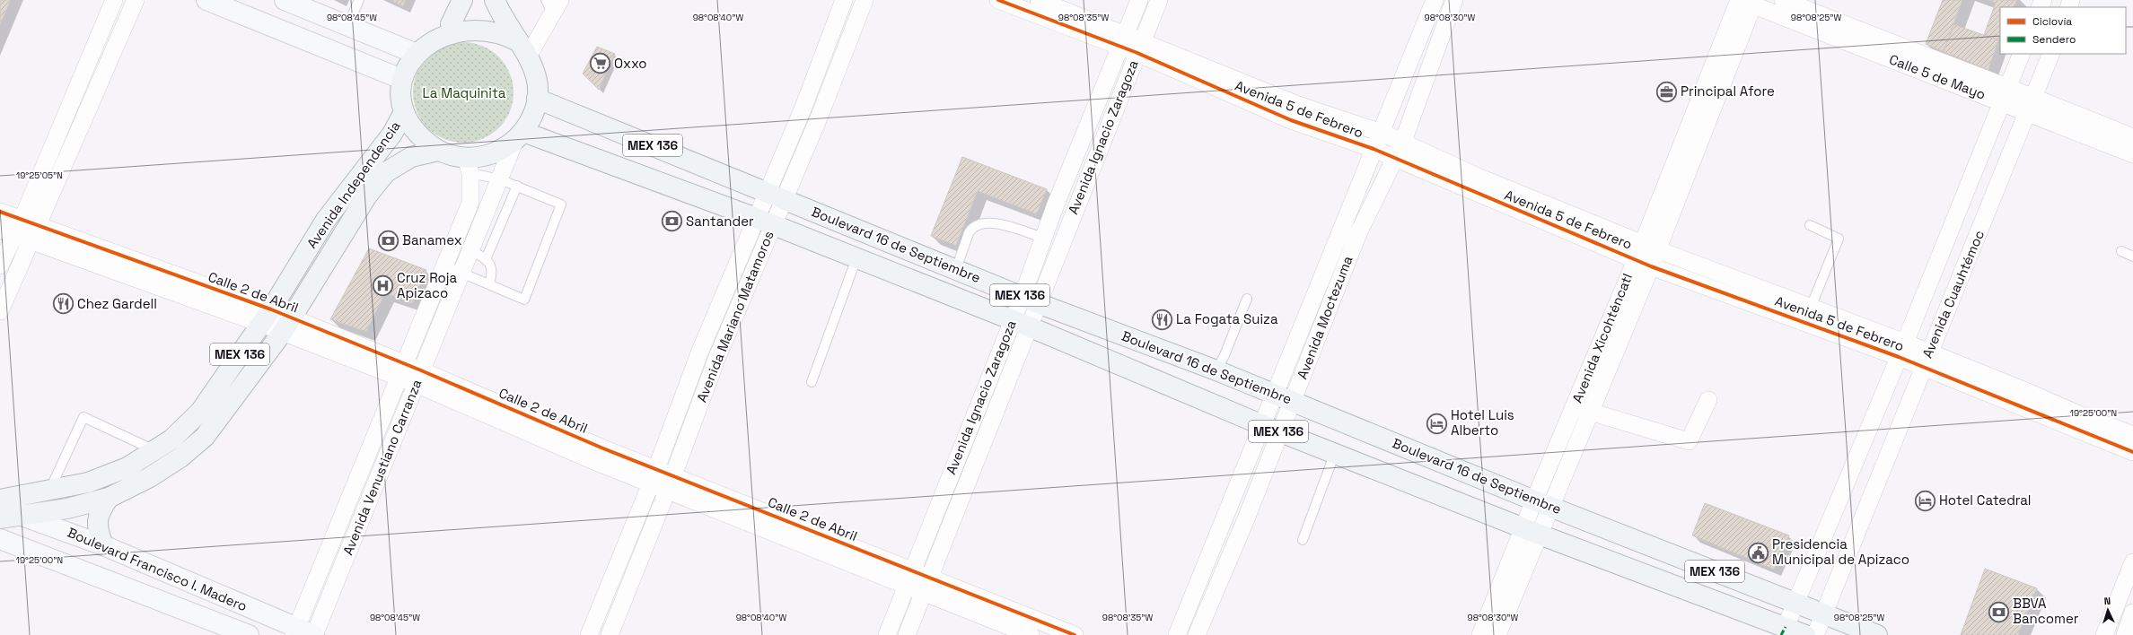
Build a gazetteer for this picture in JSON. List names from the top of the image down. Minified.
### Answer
{"streets":{"main road":["MEX 136","Avenida Independencia","Boulevard 16 de Septiembre","Boulevard Francisco I. Madero"],"street":["Calle 5 de Mayo","Avenida 5 de Febrero","Avenida Ignacio Zaragoza","Calle 2 de Abril","Avenida Cuauhtémoc","Avenida Mariano Matamoros","Avenida Moctezuma","Avenida Xicohténcatl","Avenida Venustiano Carranza"]},"crossings":[["Calle 5 de Mayo","Avenida Cuauhtémoc"],["Calle 5 de Mayo","Avenida Xicohténcatl"],["Avenida 5 de Febrero","Avenida Ignacio Zaragoza"],["Avenida 5 de Febrero","Avenida Cuauhtémoc"],["Avenida 5 de Febrero","Avenida Moctezuma"],["Avenida 5 de Febrero","Avenida Xicohténcatl"],["Avenida Ignacio Zaragoza","Boulevard 16 de Septiembre"],["Avenida Ignacio Zaragoza","Calle 2 de Abril"],["Avenida Independencia","Calle 2 de Abril"],["Avenida Independencia","Boulevard Francisco I. Madero"],["Boulevard 16 de Septiembre","Avenida Cuauhtémoc"],["Boulevard 16 de Septiembre","Avenida Mariano Matamoros"],["Boulevard 16 de Septiembre","Avenida Moctezuma"],["Boulevard 16 de Septiembre","Avenida Xicohténcatl"],["Boulevard 16 de Septiembre","Avenida Venustiano Carranza"],["Calle 2 de Abril","Avenida Mariano Matamoros"],["Calle 2 de Abril","Avenida Venustiano Carranza"],["Avenida Venustiano Carranza","Boulevard Francisco I. Madero"]],"parks":["La Maquinita"],"places":{"supermarket":["Oxxo"],"office":["Principal Afore"],"bank":["Santander","Banamex","BBVA Bancomer"],"hospital":["Cruz Roja Apizaco"],"restaurant":["Chez Gardell","La Fogata Suiza"],"hotel":["Hotel Luis Alberto","Hotel Catedral"],"public building":["Presidencia Municipal de Apizaco"]},"legend":["Ciclovía","Sendero"],"north":"top","coordinates":["98°08'45\"W","98°08'40\"W","98°08'35\"W","98°08'30\"W","98°08'25\"W","19°25'05\"N","19°25'00\"N"]}
